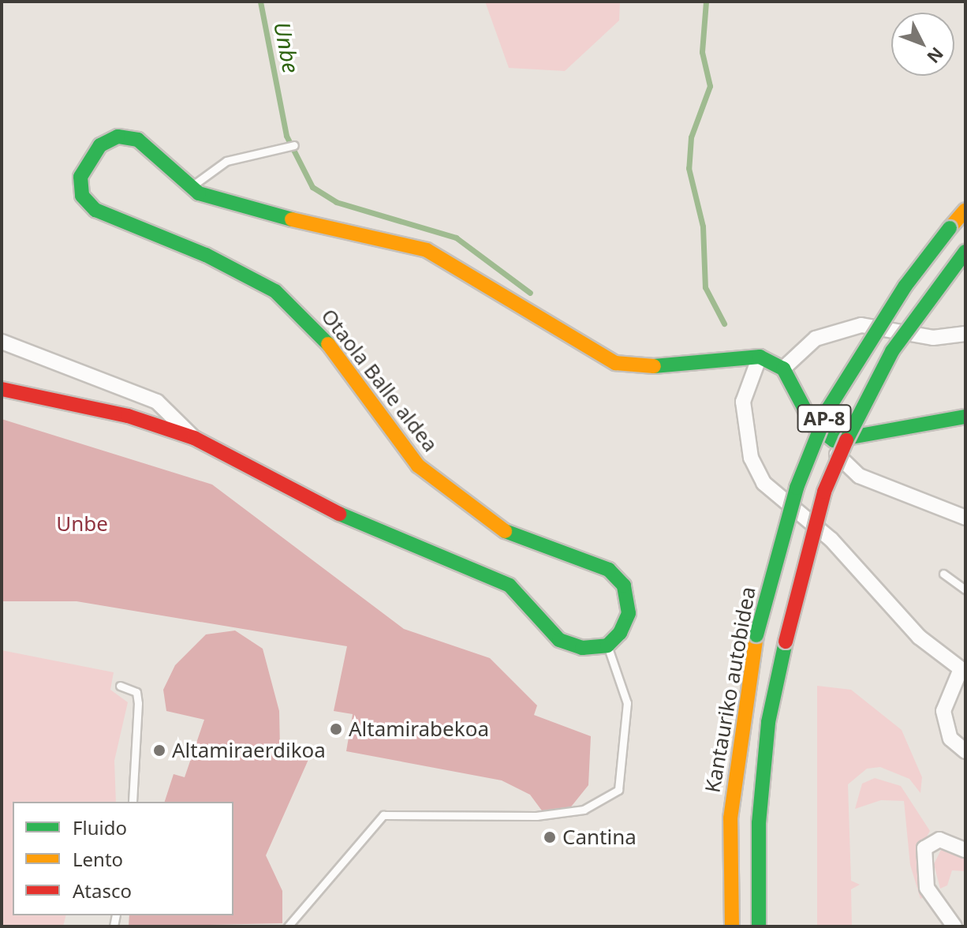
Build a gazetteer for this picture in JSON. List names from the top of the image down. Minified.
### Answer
{"streets":{"main road":["Otaola Balle aldea","AP-8","Kantauriko autobidea"]},"water":["Unbe"],"parks":["Unbe"],"places":["Altamirabekoa","Altamiraerdikoa","Cantina"],"legend":["Fluido","Lento","Atasco"],"north":"bottom right"}
